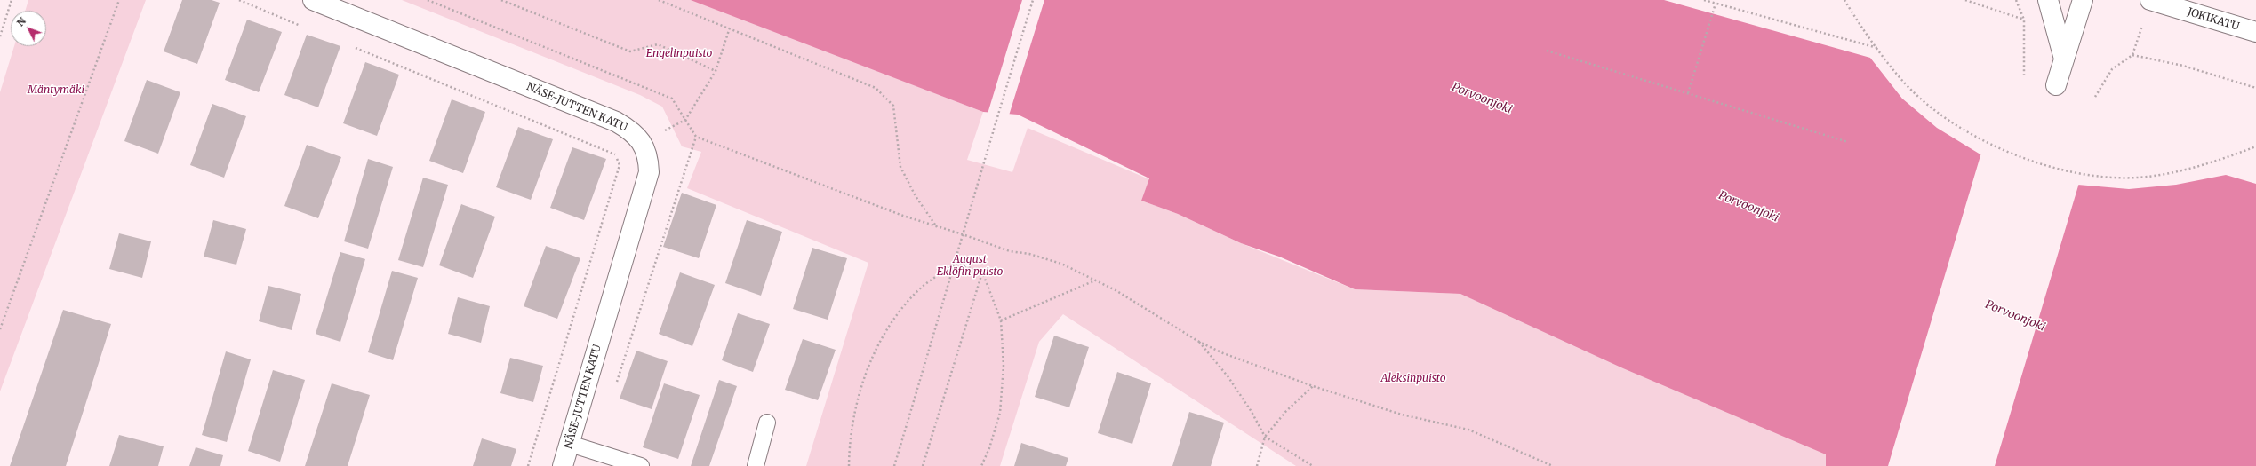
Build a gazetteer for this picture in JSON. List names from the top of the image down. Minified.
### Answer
{"streets":{"street":["JOKIKATU","NÄSE-JUTTEN KATU"]},"water":["Porvoonjoki"],"parks":["Engelinpuisto","Mäntymäki","August Eklöfin puisto","Aleksinpuisto"],"north":"top left"}
